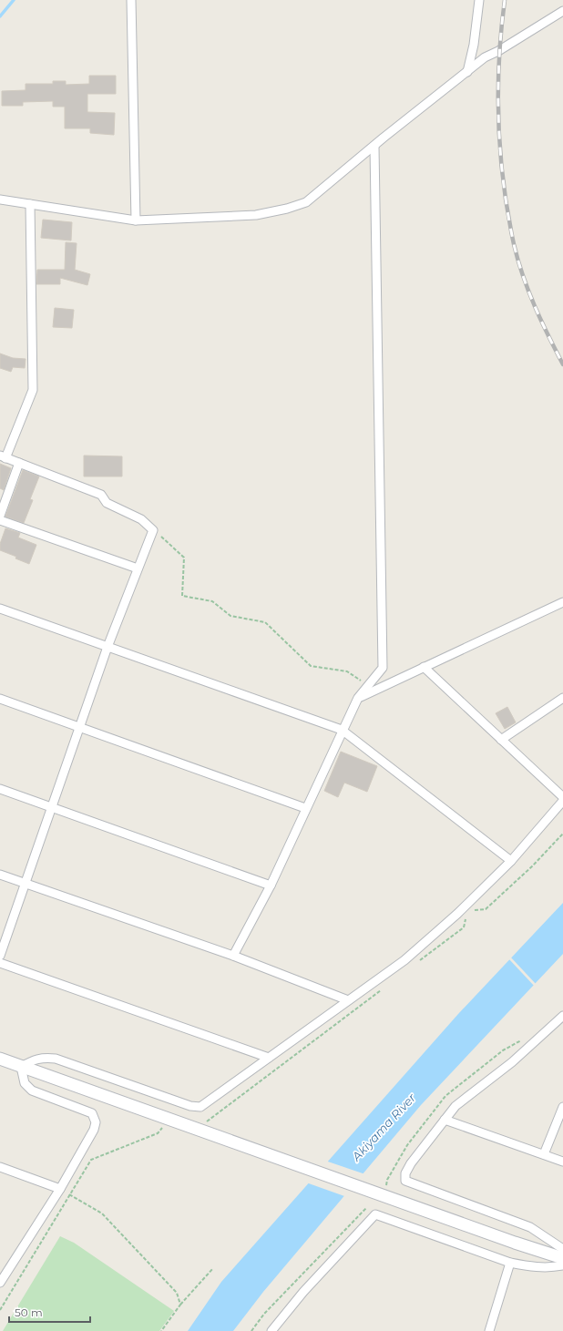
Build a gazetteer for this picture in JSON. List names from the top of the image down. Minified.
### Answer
{"water":["Akiyama River"],"scale_bar":"50 m"}
